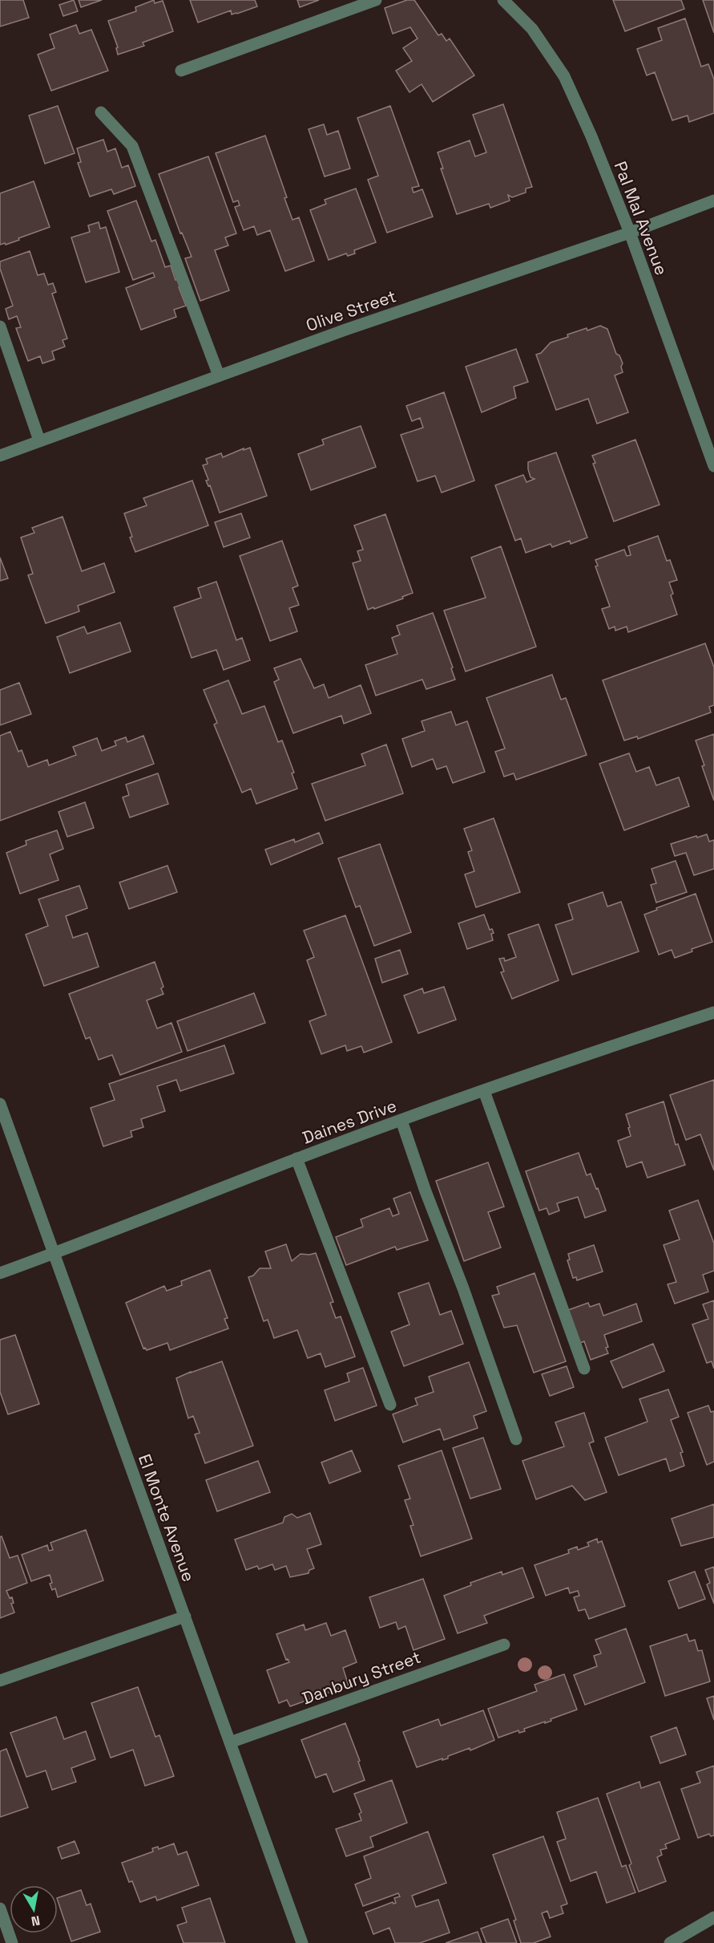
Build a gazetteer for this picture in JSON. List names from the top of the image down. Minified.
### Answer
{"streets":{"street":["Pal Mal Avenue","Olive Street","Daines Drive","El Monte Avenue","Danbury Street"]},"crossings":[["Pal Mal Avenue","Olive Street"],["Daines Drive","El Monte Avenue"],["El Monte Avenue","Danbury Street"]],"north":"bottom"}
